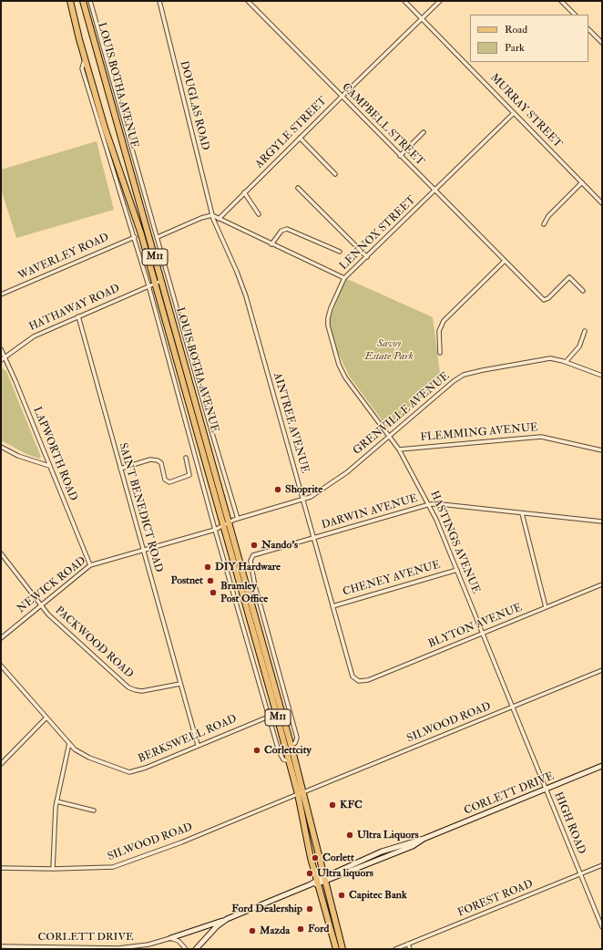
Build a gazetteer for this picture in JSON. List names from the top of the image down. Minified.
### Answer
{"streets":{"main road":["LOUIS BOTHA AVENUE","M11","CORLETT DRIVE"],"street":["DOUGLAS ROAD","MURRAY STREET","CAMPBELL STREET","ARGYLE STREET","LENNOX STREET","WAVERLEY ROAD","HATHAWAY ROAD","GRENVILLE AVENUE","AINTREE AVENUE","FLEMMING AVENUE","LAPWORTH ROAD","SAINT BENEDICT ROAD","DARWIN AVENUE","HASTINGS AVENUE","CHENEY AVENUE","NEWICK ROAD","BLYTON AVENUE","PACKWOOD ROAD","SILWOOD ROAD","BERKSWELL ROAD","HIGH ROAD","FOREST ROAD"]},"crossings":[["LOUIS BOTHA AVENUE","WAVERLEY ROAD"],["LOUIS BOTHA AVENUE","HATHAWAY ROAD"],["LOUIS BOTHA AVENUE","GRENVILLE AVENUE"],["LOUIS BOTHA AVENUE","DARWIN AVENUE"],["LOUIS BOTHA AVENUE","NEWICK ROAD"],["LOUIS BOTHA AVENUE","SILWOOD ROAD"],["LOUIS BOTHA AVENUE","BERKSWELL ROAD"],["LOUIS BOTHA AVENUE","CORLETT DRIVE"],["DOUGLAS ROAD","LENNOX STREET"],["DOUGLAS ROAD","AINTREE AVENUE"],["MURRAY STREET","ARGYLE STREET"],["MURRAY STREET","LENNOX STREET"],["CAMPBELL STREET","ARGYLE STREET"],["CAMPBELL STREET","LENNOX STREET"],["ARGYLE STREET","LENNOX STREET"],["LENNOX STREET","AINTREE AVENUE"],["LENNOX STREET","HASTINGS AVENUE"],["HATHAWAY ROAD","LAPWORTH ROAD"],["HATHAWAY ROAD","SAINT BENEDICT ROAD"],["GRENVILLE AVENUE","AINTREE AVENUE"],["GRENVILLE AVENUE","HASTINGS AVENUE"],["GRENVILLE AVENUE","NEWICK ROAD"],["AINTREE AVENUE","DARWIN AVENUE"],["AINTREE AVENUE","CHENEY AVENUE"],["AINTREE AVENUE","BLYTON AVENUE"],["FLEMMING AVENUE","HASTINGS AVENUE"],["LAPWORTH ROAD","NEWICK ROAD"],["SAINT BENEDICT ROAD","NEWICK ROAD"],["SAINT BENEDICT ROAD","PACKWOOD ROAD"],["SAINT BENEDICT ROAD","BERKSWELL ROAD"],["DARWIN AVENUE","HASTINGS AVENUE"],["HASTINGS AVENUE","CHENEY AVENUE"],["HASTINGS AVENUE","BLYTON AVENUE"],["HASTINGS AVENUE","HIGH ROAD"],["NEWICK ROAD","PACKWOOD ROAD"],["SILWOOD ROAD","HIGH ROAD"],["CORLETT DRIVE","HIGH ROAD"],["HIGH ROAD","FOREST ROAD"]],"parks":["Savoy Estate Park"],"places":["Shoprite","Nando's","DIY Hardware","Postnet","Bramley Post Office","Corlettcity","KFC","Ultra Liquors","Corlett","Ultra liquors","Capitec Bank","Ford Dealership","Ford","Mazda"],"legend":["Road","Park"]}
